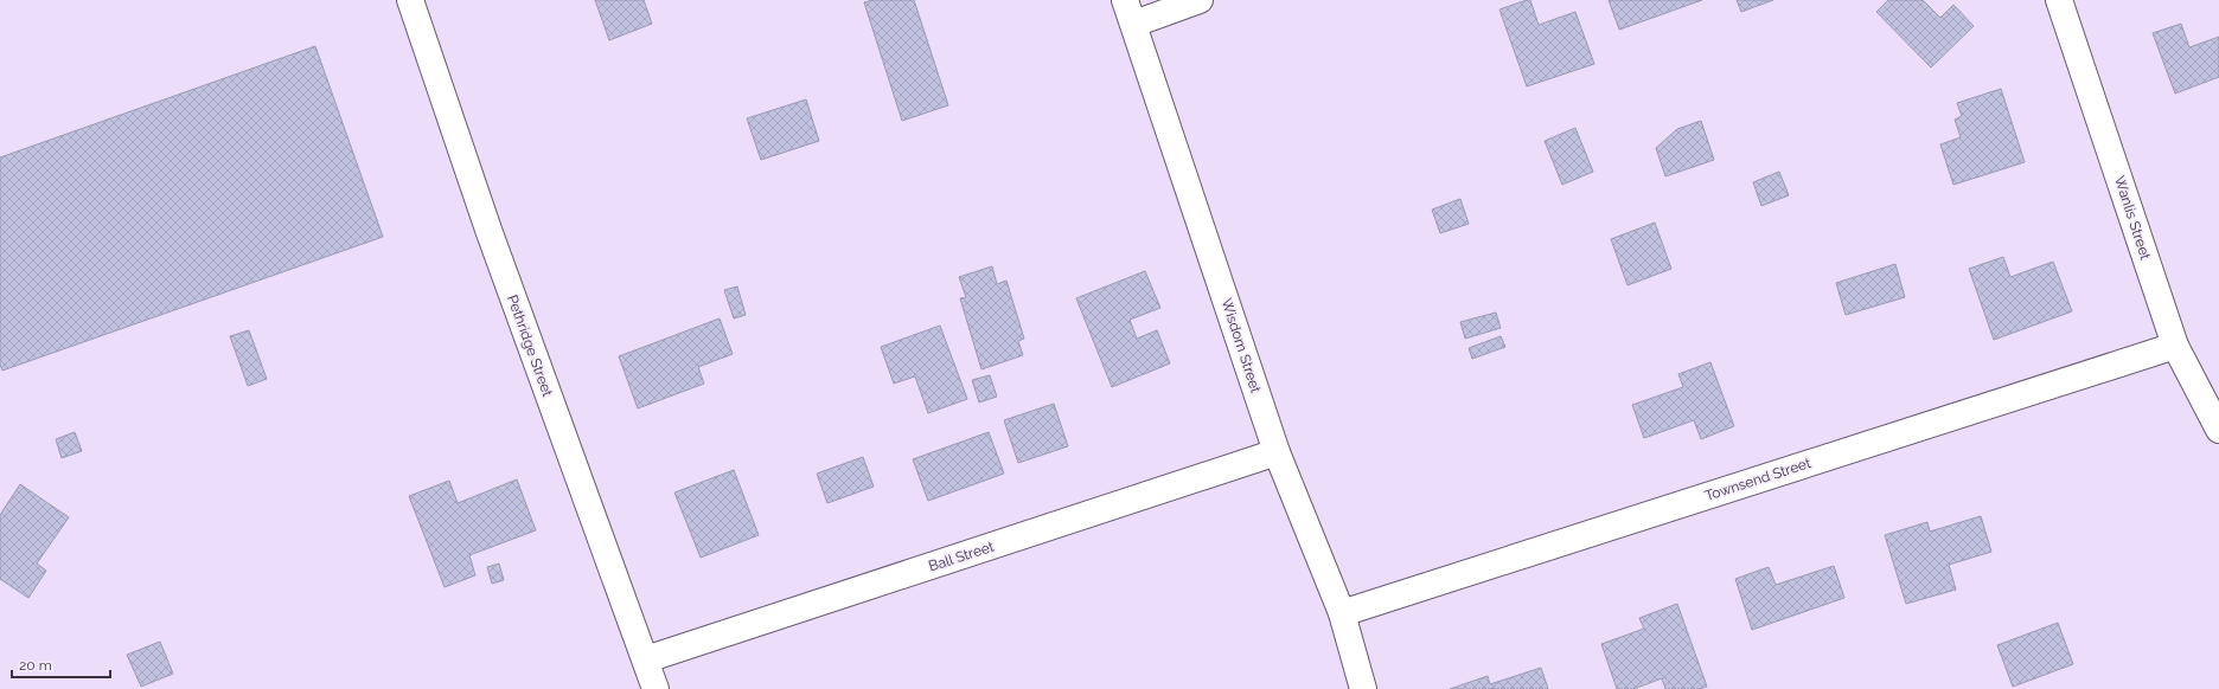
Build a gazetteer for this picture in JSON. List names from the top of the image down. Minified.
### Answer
{"streets":{"street":["Wanlis Street","Pethridge Street","Wisdom Street","Townsend Street","Ball Street"]},"crossings":[["Wanlis Street","Townsend Street"],["Pethridge Street","Ball Street"],["Wisdom Street","Townsend Street"],["Wisdom Street","Ball Street"]],"scale_bar":"20 m"}
